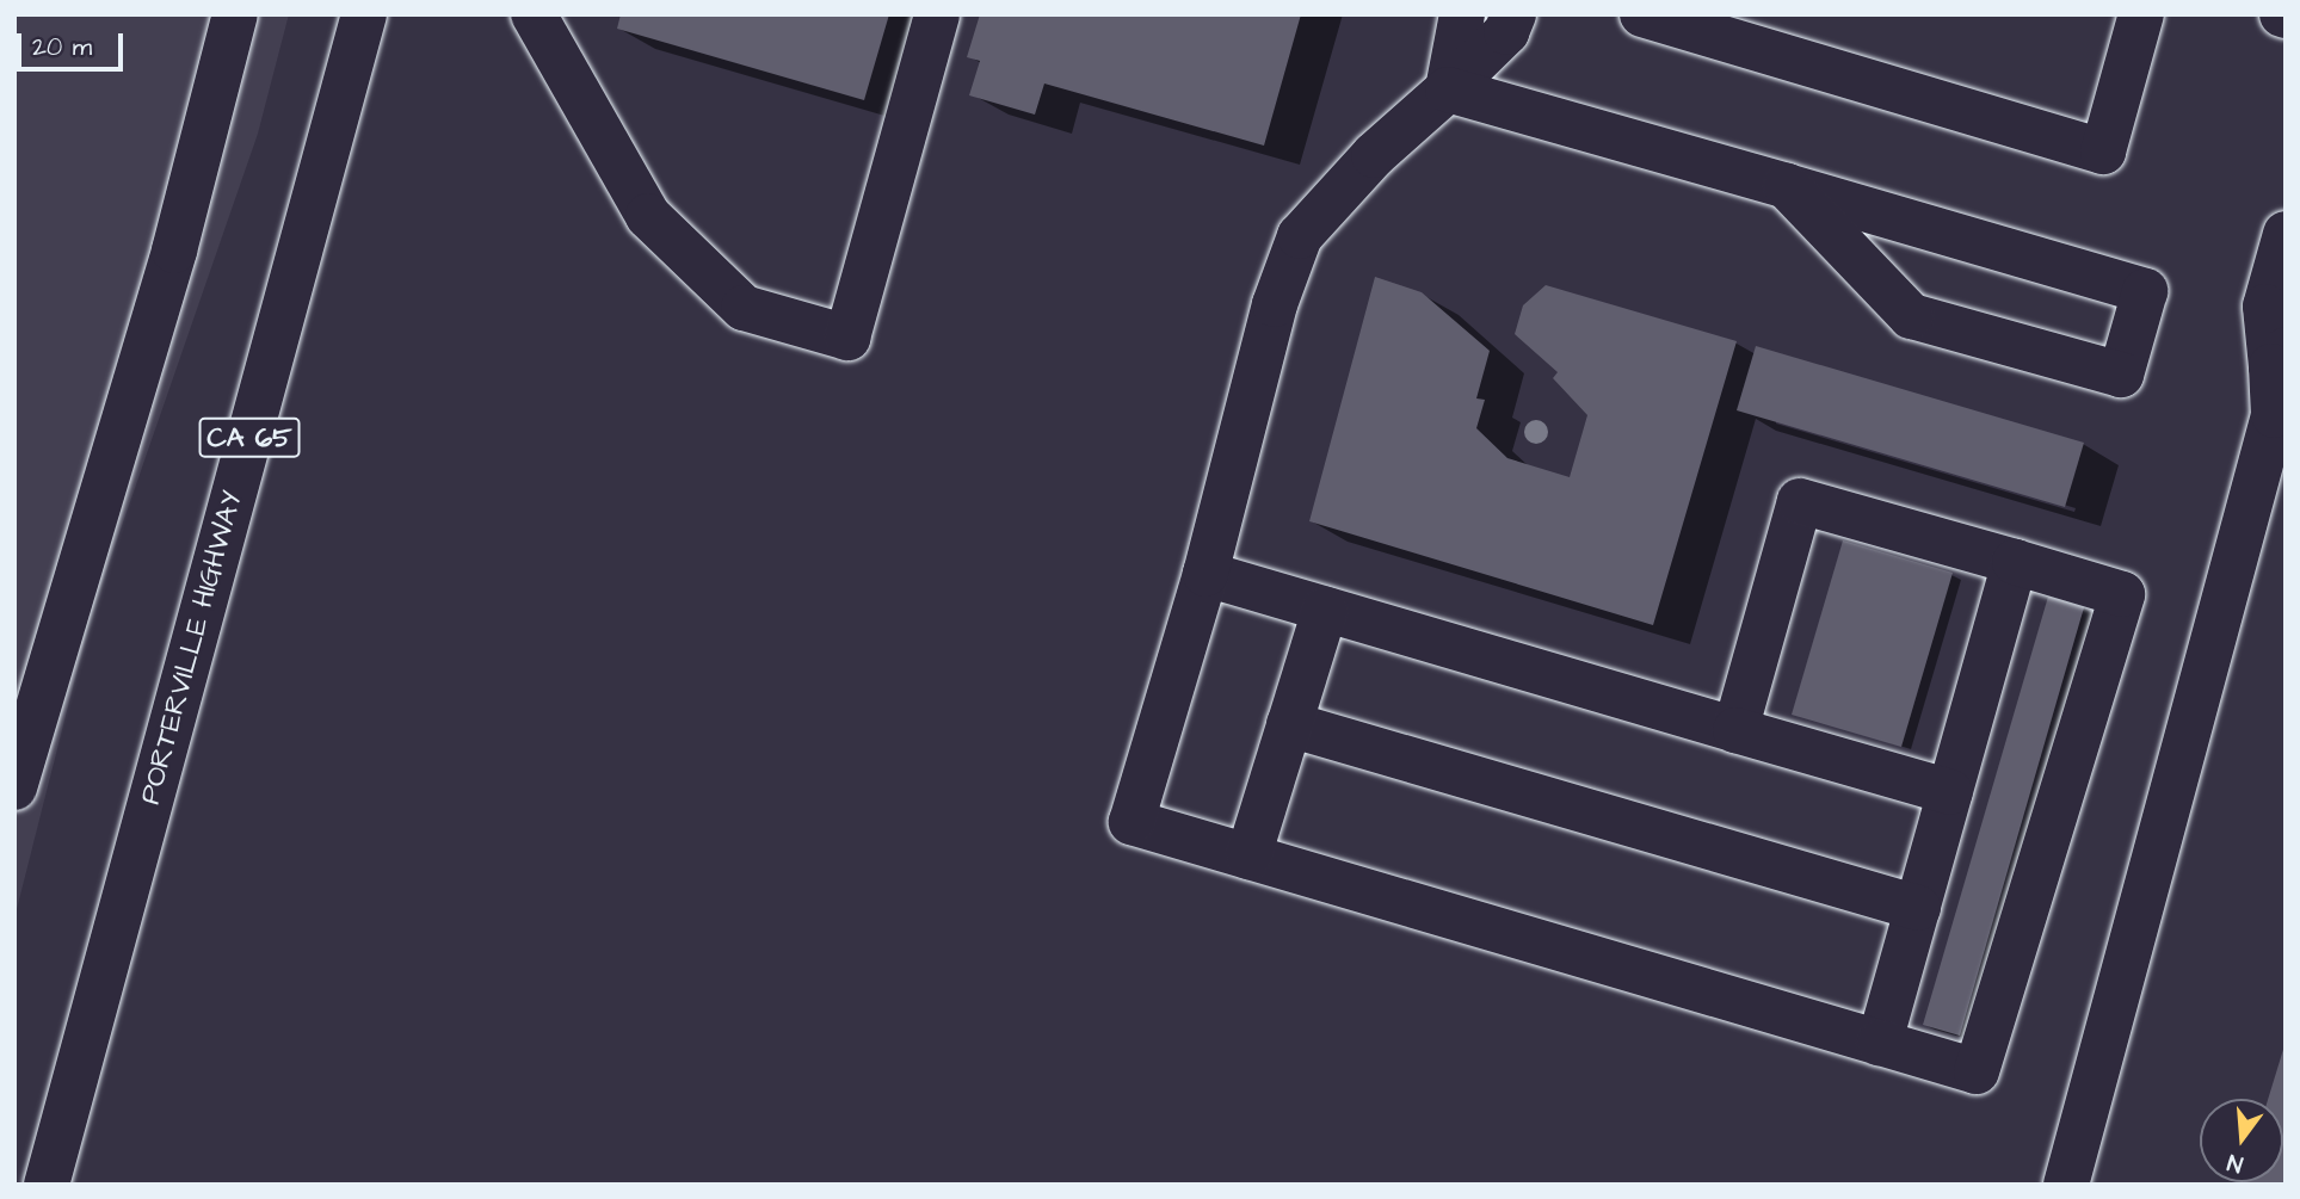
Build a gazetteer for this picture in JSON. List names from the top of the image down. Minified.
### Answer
{"streets":{"main road":["CA 65","PORTERVILLE HIGHWAY"]},"scale_bar":"20 m","north":"bottom"}
